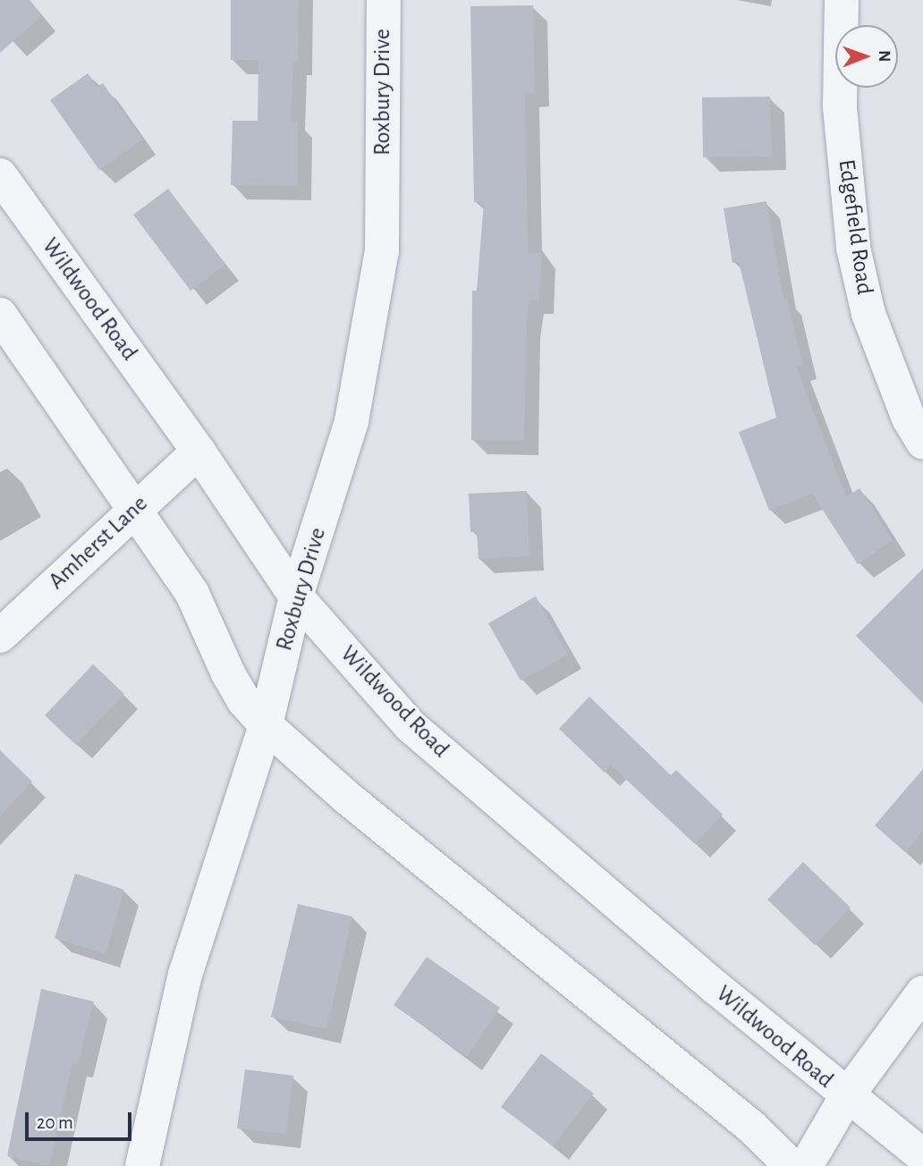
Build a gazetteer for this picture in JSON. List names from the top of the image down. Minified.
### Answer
{"streets":{"street":["Roxbury Drive","Edgefield Road","Wildwood Road","Amherst Lane"]},"crossings":[["Roxbury Drive","Wildwood Road"],["Wildwood Road","Amherst Lane"]],"scale_bar":"20 m","north":"right"}
